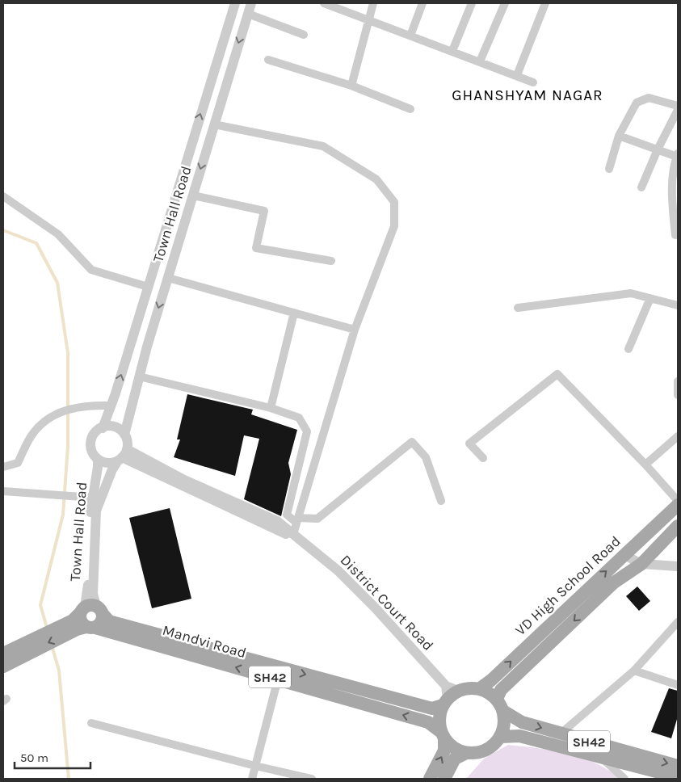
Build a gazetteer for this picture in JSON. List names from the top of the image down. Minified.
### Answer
{"streets":{"main road":["VD High School Road","Mandvi Road","SH42"],"street":["Town Hall Road","District Court Road"]},"crossings":[["Town Hall Road","District Court Road"],["Town Hall Road","Mandvi Road"],["VD High School Road","Mandvi Road"],["VD High School Road","SH42"],["Mandvi Road","SH42"]],"districts":["GHANSHYAM NAGAR"],"scale_bar":"50 m"}
